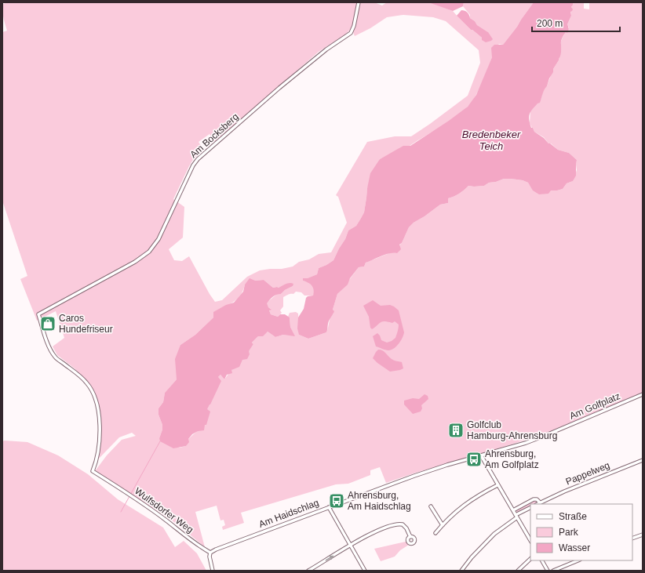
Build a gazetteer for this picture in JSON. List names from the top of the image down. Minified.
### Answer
{"streets":{"street":["Am Bocksberg","Am Golfplatz","Pappelweg","Wulfsdorfer Weg","Am Haidschlag"]},"crossings":[["Am Bocksberg","Wulfsdorfer Weg"],["Am Golfplatz","Am Haidschlag"],["Wulfsdorfer Weg","Am Haidschlag"]],"water":["Bredenbeker Teich"],"places":{"shop":["Caros Hundefriseur"],"building":["Golfclub Hamburg-Ahrensburg"],"bus stop":["Ahrensburg, Am Golfplatz","Ahrensburg, Am Haidschlag"]},"legend":["Straße","Park","Wasser"],"scale_bar":"200 m"}
